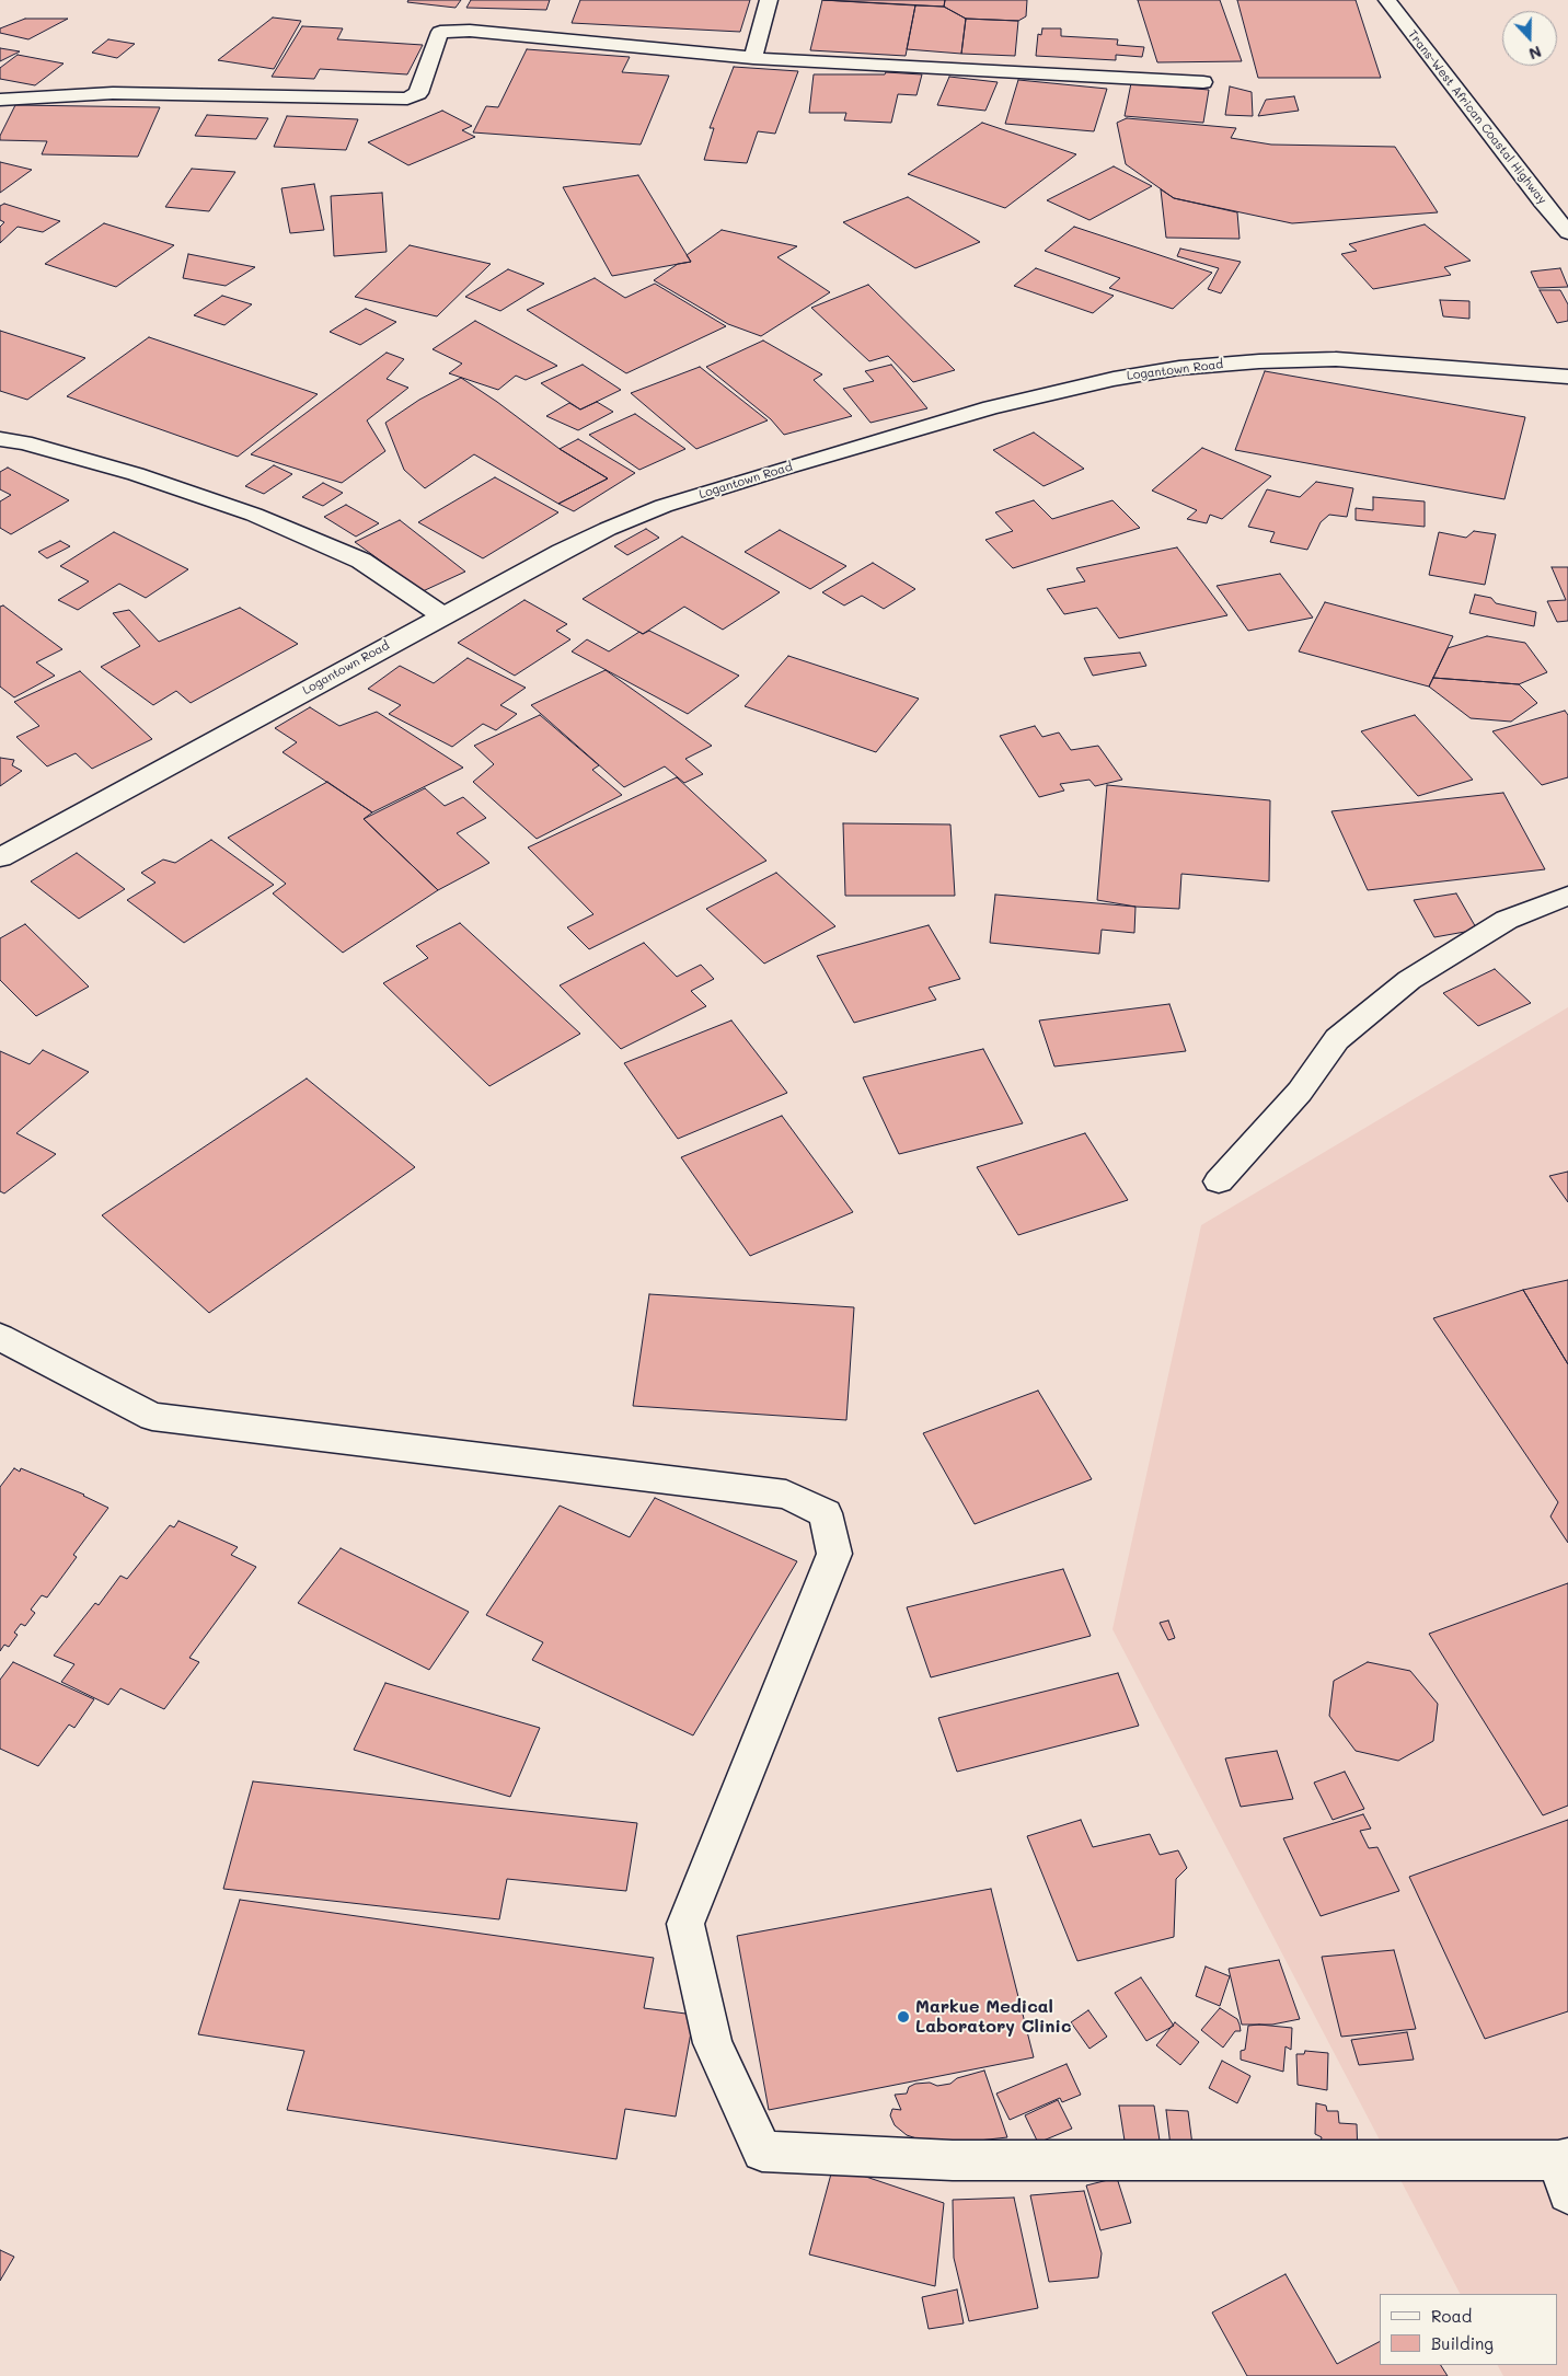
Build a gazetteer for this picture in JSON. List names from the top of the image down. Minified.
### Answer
{"streets":{"main road":["Trans-West African Coastal Highway","Logantown Road"]},"places":["Markue Medical Laboratory Clinic"],"legend":["Road","Building"],"north":"bottom"}
